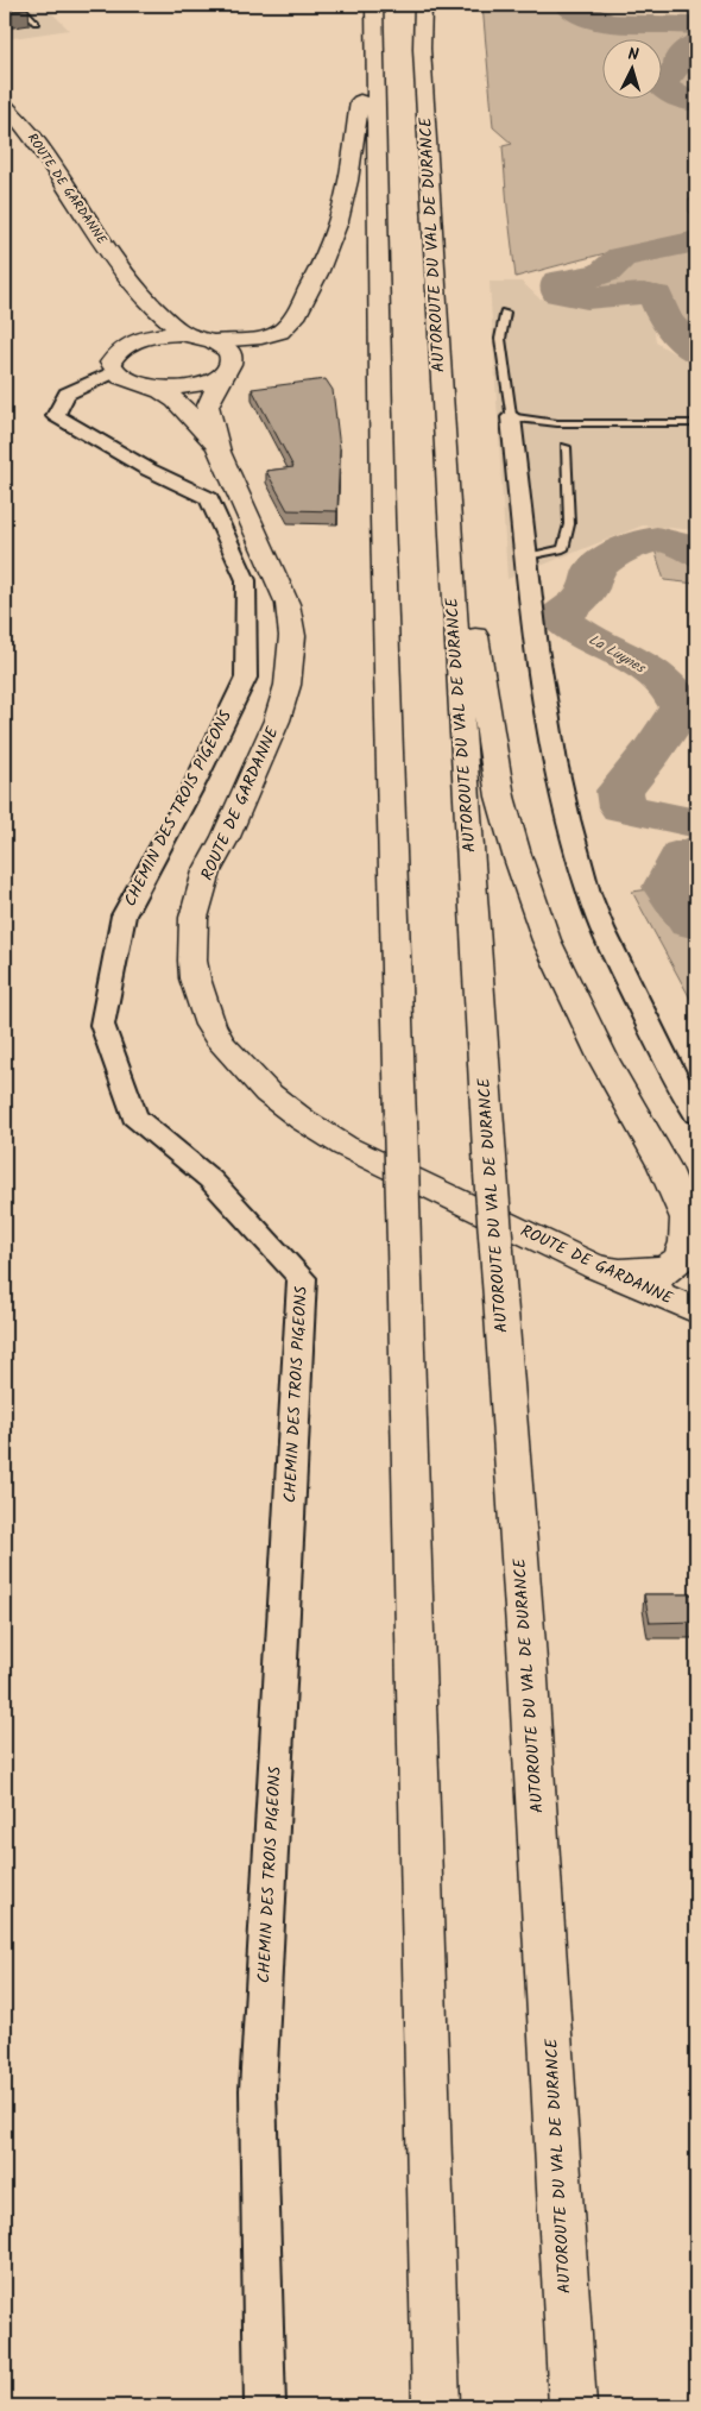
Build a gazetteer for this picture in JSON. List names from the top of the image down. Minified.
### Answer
{"streets":{"main road":["ROUTE DE GARDANNE","AUTOROUTE DU VAL DE DURANCE"],"street":["CHEMIN DES TROIS PIGEONS"]},"water":["La Luynes"],"north":"top"}
